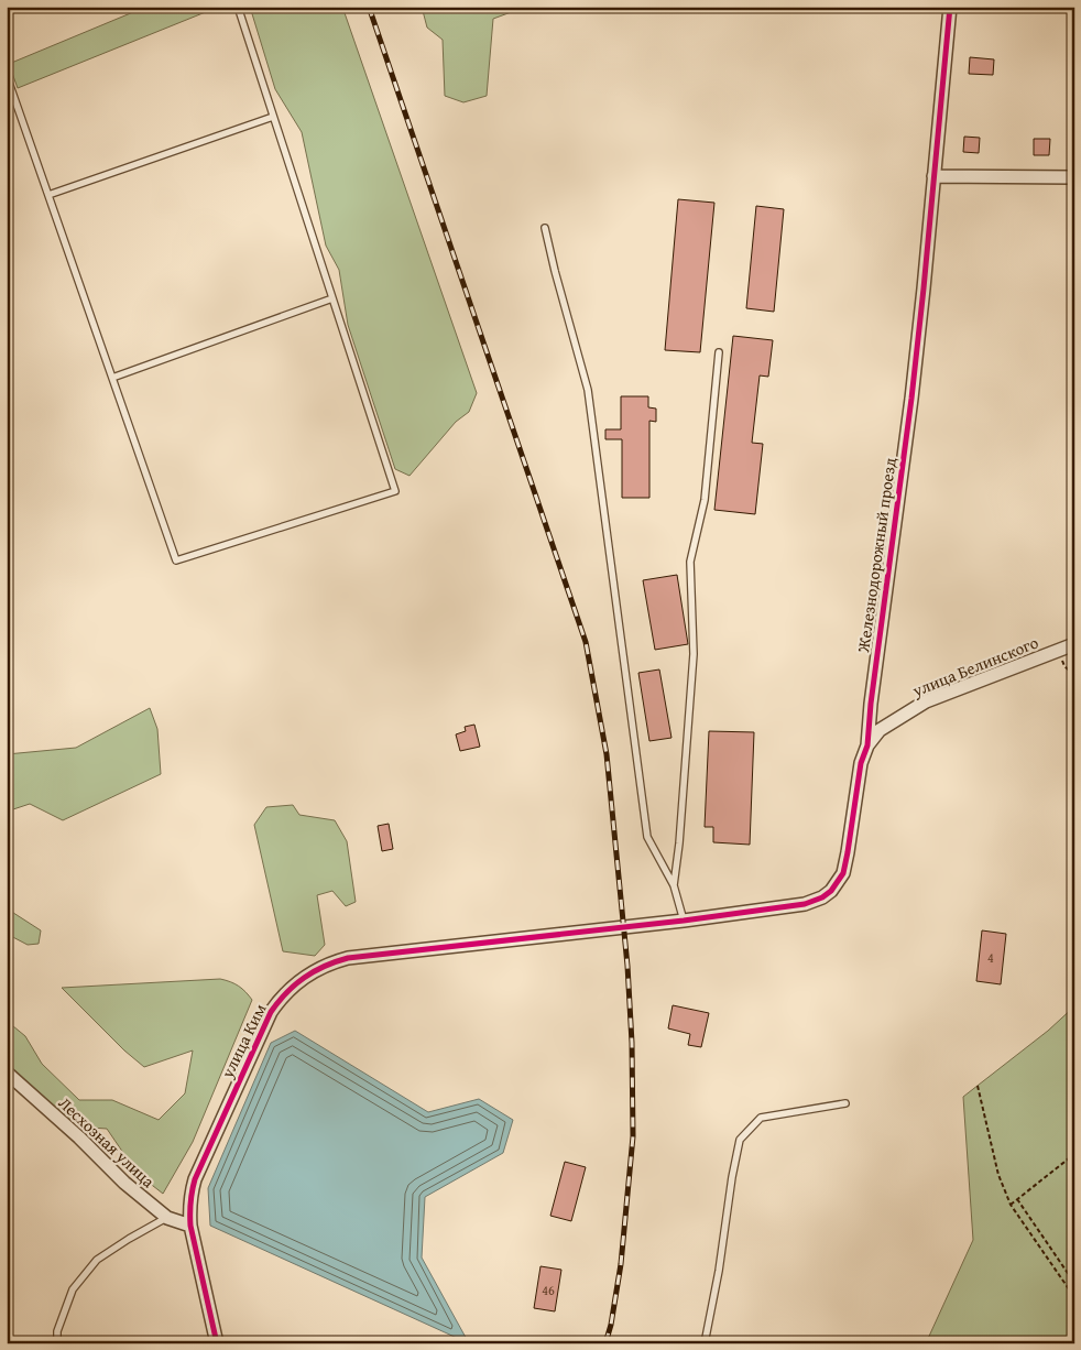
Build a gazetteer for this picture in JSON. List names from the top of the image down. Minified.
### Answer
{"streets":{"street":["Железнодорожный проезд","улица Белинского","улица Ким","Лесхозная улица"]},"crossings":[["Железнодорожный проезд","улица Белинского"],["Железнодорожный проезд","улица Ким"],["улица Ким","Лесхозная улица"]],"house_numbers":["4","46"]}
